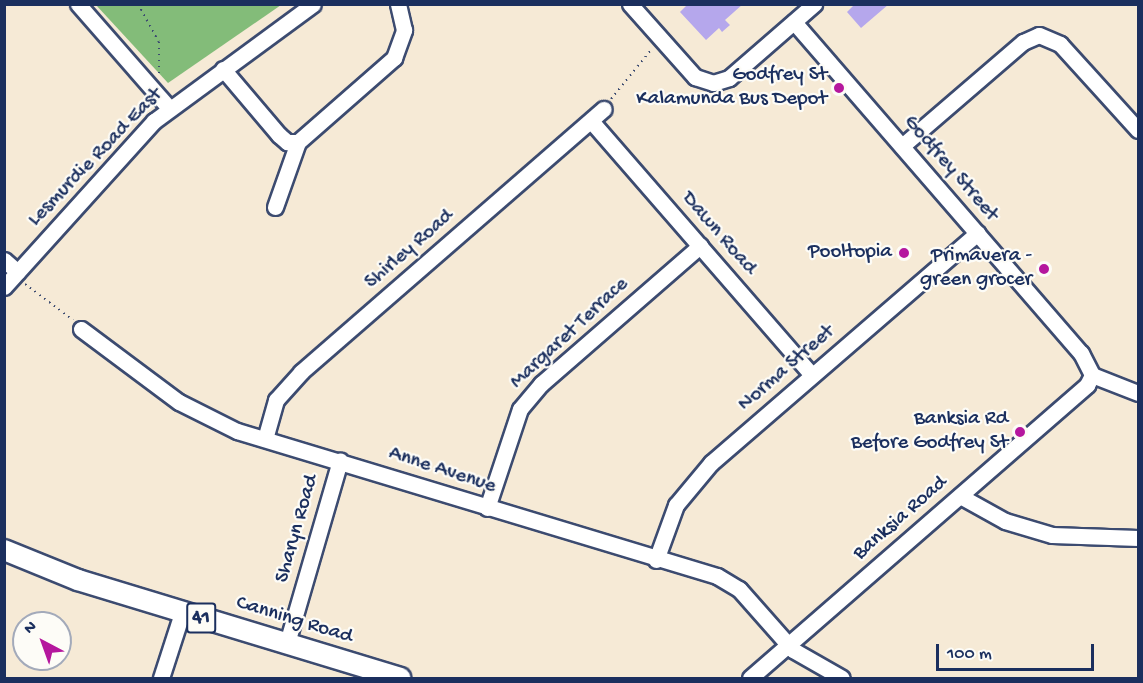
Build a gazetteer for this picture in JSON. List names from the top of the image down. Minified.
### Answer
{"streets":{"main road":["41","Canning Road"],"street":["Lesmurdie Road East","Godfrey Street","Dawn Road","Shirley Road","Margaret Terrace","Norma Street","Anne Avenue","Banksia Road","Sharyn Road"]},"crossings":[["Godfrey Street","Norma Street"],["Godfrey Street","Banksia Road"],["Dawn Road","Shirley Road"],["Dawn Road","Margaret Terrace"],["Dawn Road","Norma Street"],["Shirley Road","Anne Avenue"],["Margaret Terrace","Anne Avenue"],["Norma Street","Anne Avenue"],["Anne Avenue","Banksia Road"],["Anne Avenue","Sharyn Road"],["Sharyn Road","Canning Road"]],"places":["Godfrey St Kalamunda Bus Depot","Pooltopia","Primavera - green grocer","Banksia Rd Before Godfrey St"],"scale_bar":"100 m","north":"top left"}
